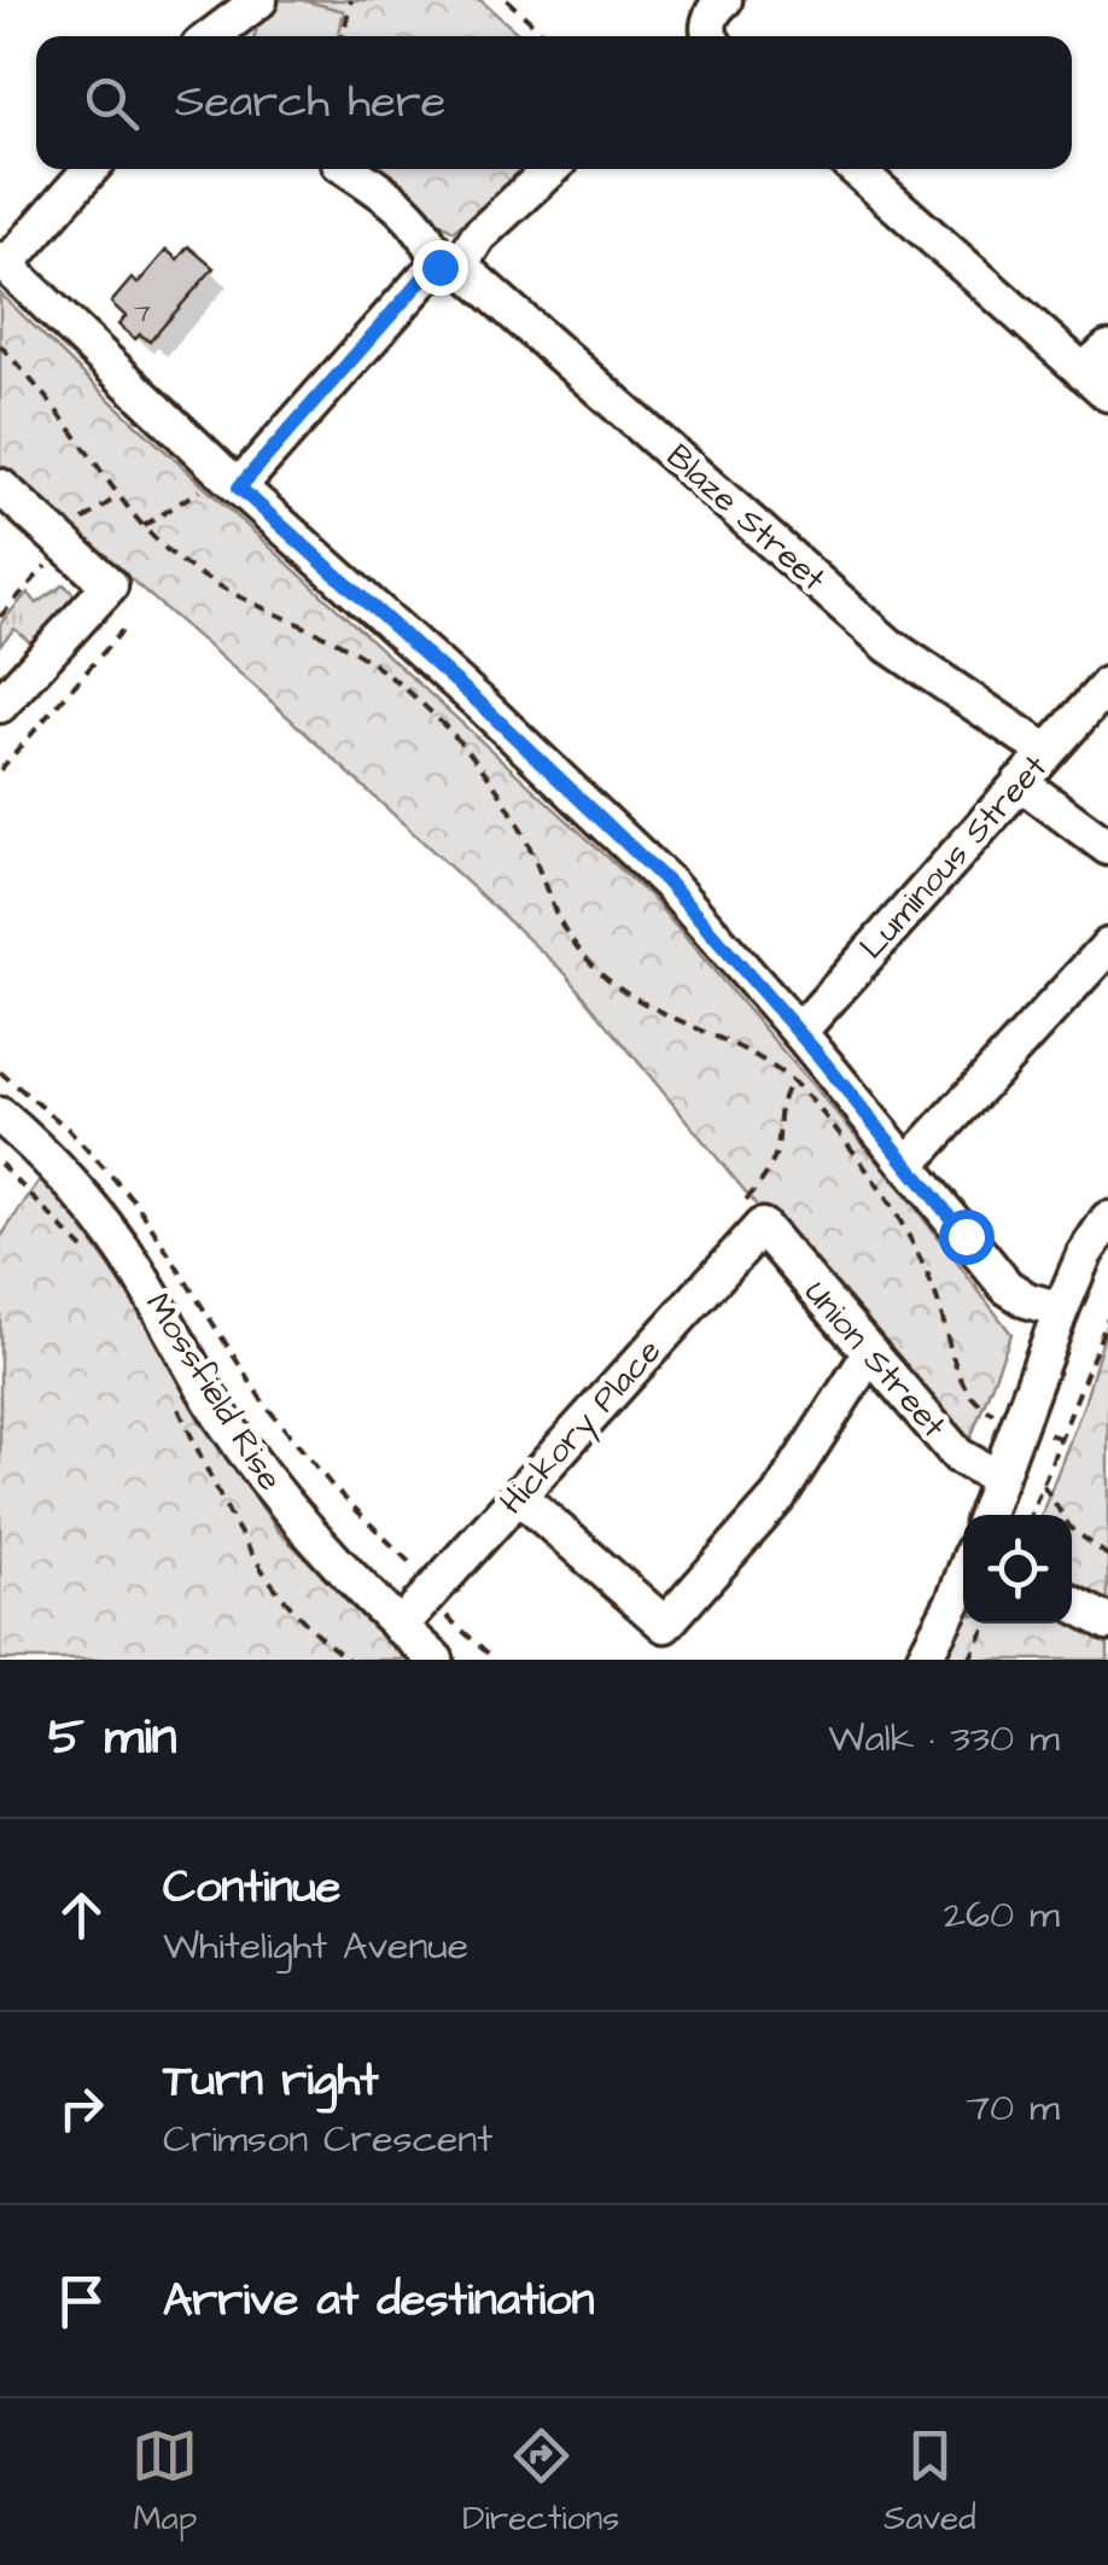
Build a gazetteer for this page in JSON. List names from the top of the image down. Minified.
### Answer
{"streets":{"street":["Blaze Street","Luminous Street","Union Street","Mossfield Rise","Hickory Place"]},"crossings":[["Blaze Street","Luminous Street"],["Union Street","Hickory Place"],["Mossfield Rise","Hickory Place"]],"house_numbers":["7"],"page":{"search":"Search here","heading":["5 min","Walk · 330 m"],"list":[["Continue","Whitelight Avenue","260 m"],["Turn right","Crimson Crescent","70 m"],"Arrive at destination"],"nav":["Map","Directions","Saved"]}}
